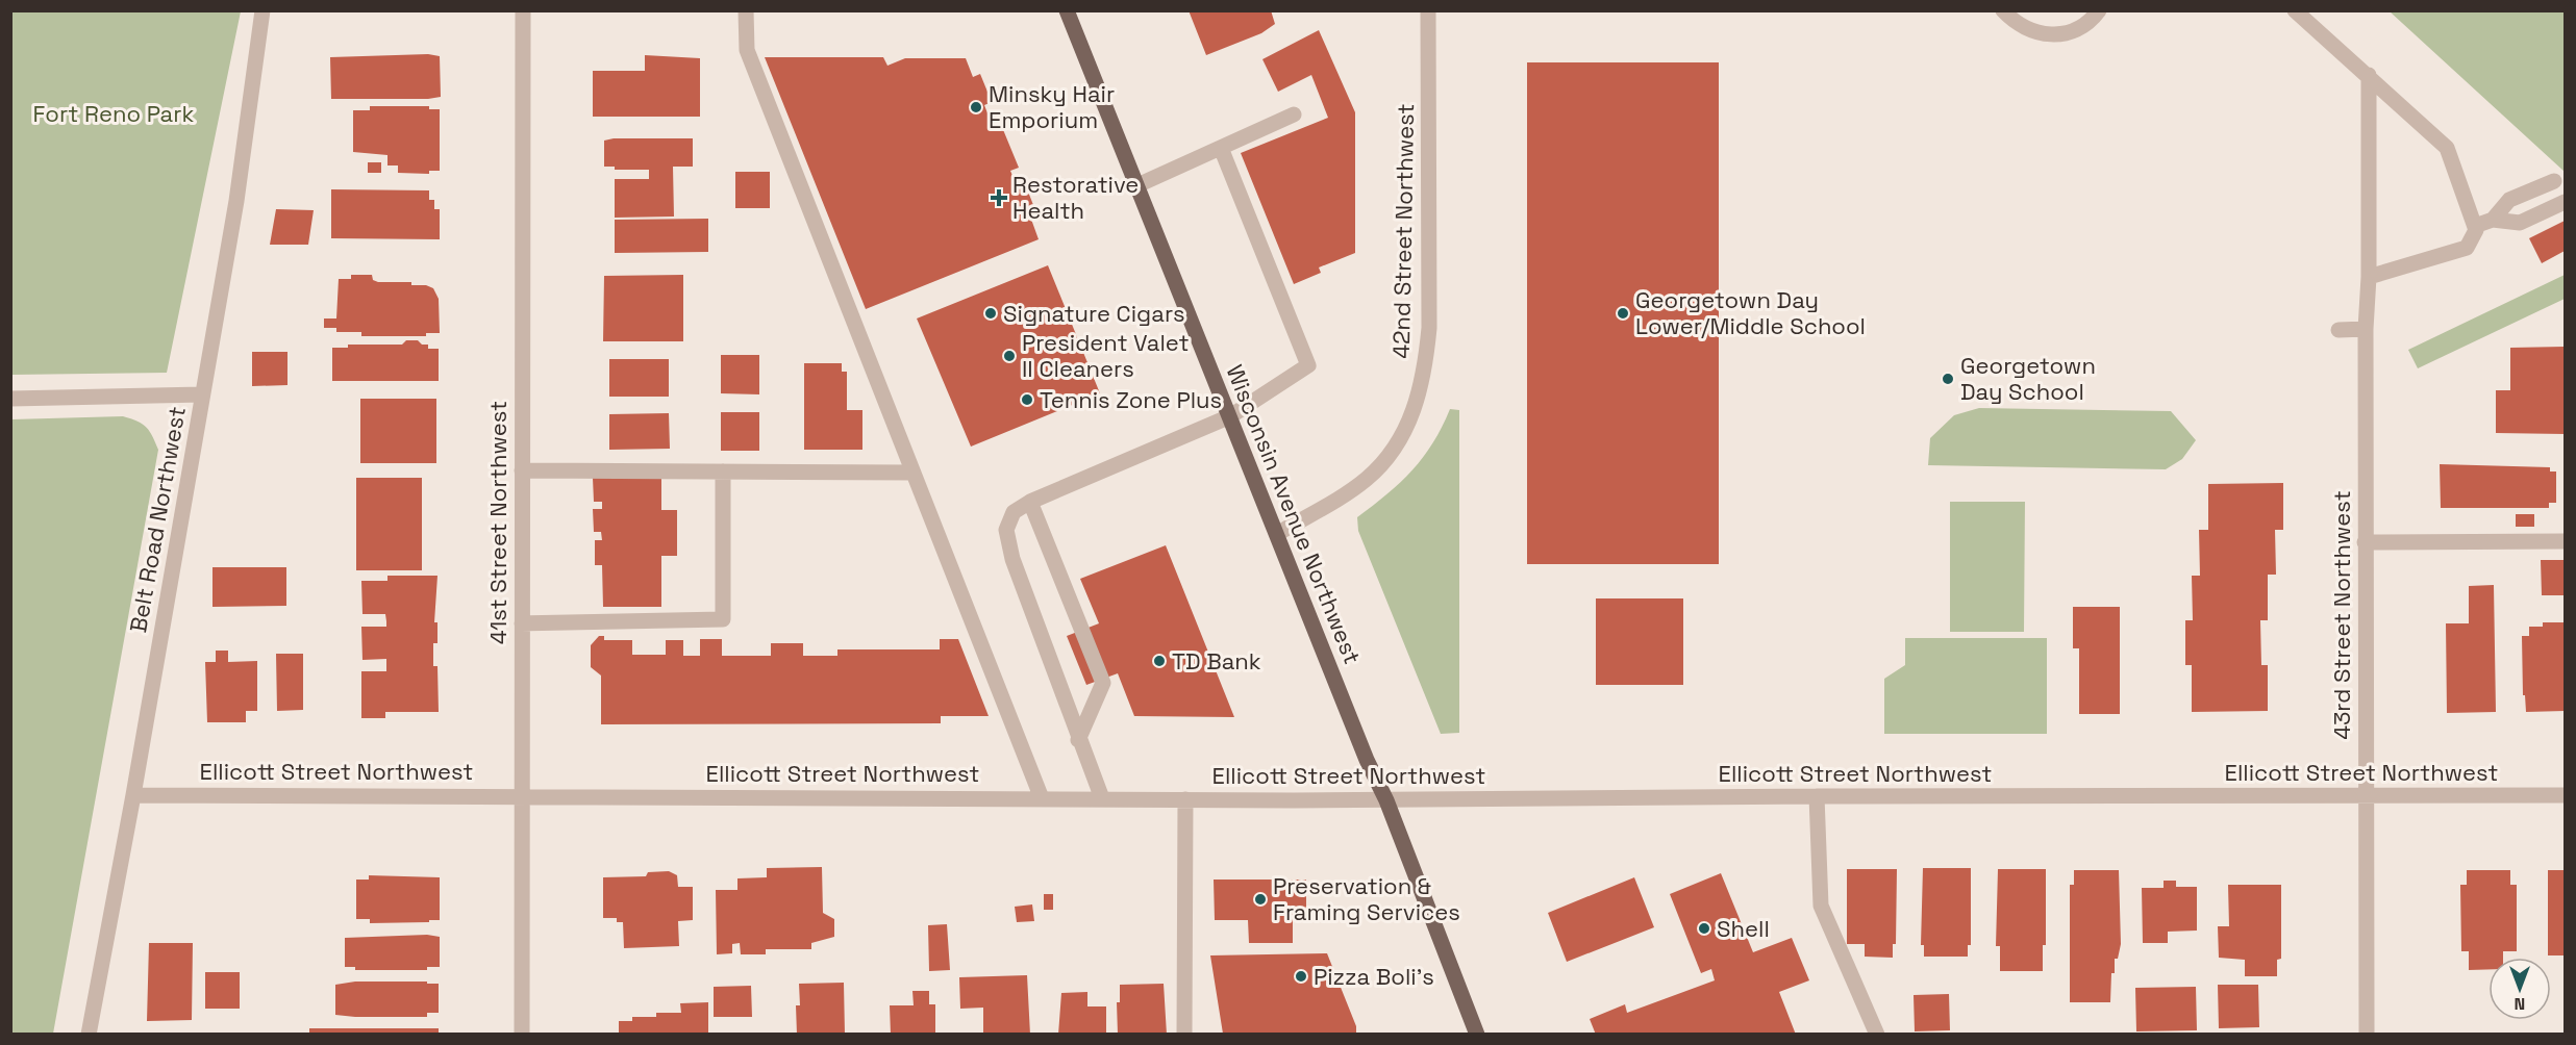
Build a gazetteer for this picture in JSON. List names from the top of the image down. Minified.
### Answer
{"streets":{"main road":["Wisconsin Avenue Northwest"],"street":["42nd Street Northwest","Belt Road Northwest","41st Street Northwest","43rd Street Northwest","Ellicott Street Northwest"]},"crossings":[["42nd Street Northwest","Wisconsin Avenue Northwest"],["Wisconsin Avenue Northwest","Ellicott Street Northwest"],["Belt Road Northwest","Ellicott Street Northwest"],["41st Street Northwest","Ellicott Street Northwest"],["43rd Street Northwest","Ellicott Street Northwest"]],"parks":["Fort Reno Park"],"places":{"other":["Minsky Hair Emporium","Signature Cigars","Georgetown Day Lower/Middle School","President Valet II Cleaners","Georgetown Day School","Tennis Zone Plus","TD Bank","Preservation & Framing Services","Shell","Pizza Boli's"],"health":["Restorative Health"]},"north":"bottom"}
